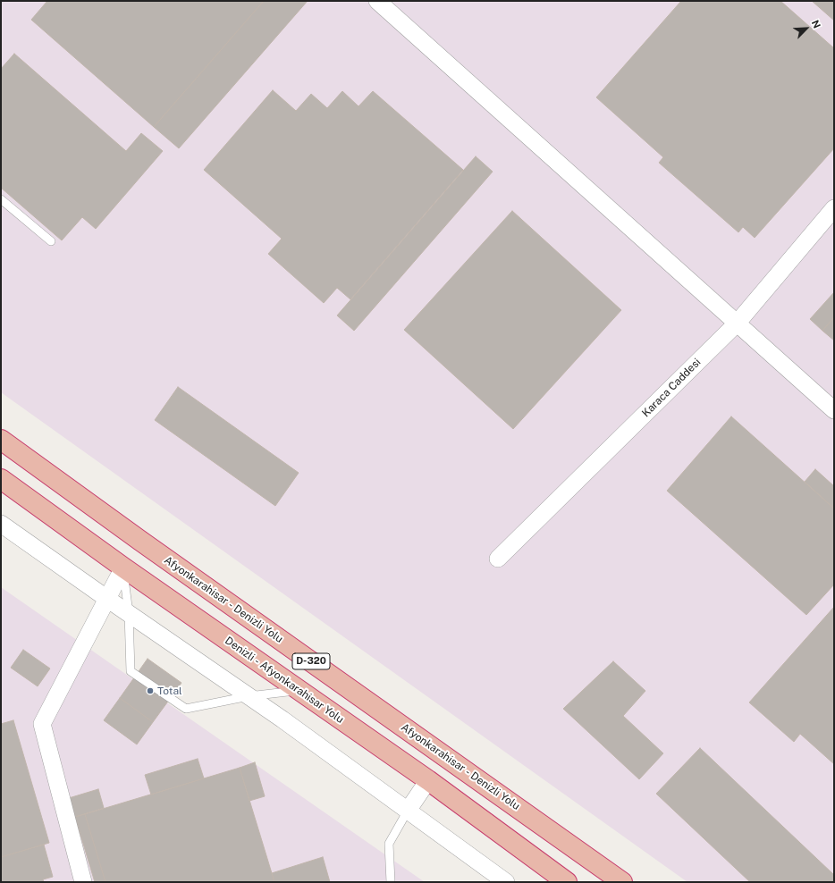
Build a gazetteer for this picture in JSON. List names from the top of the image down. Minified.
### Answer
{"streets":{"highway":["Afyonkarahisar - Denizli Yolu","D-320","Denizli - Afyonkarahisar Yolu"],"street":["Karaca Caddesi"]},"places":["Total"],"north":"top right"}
